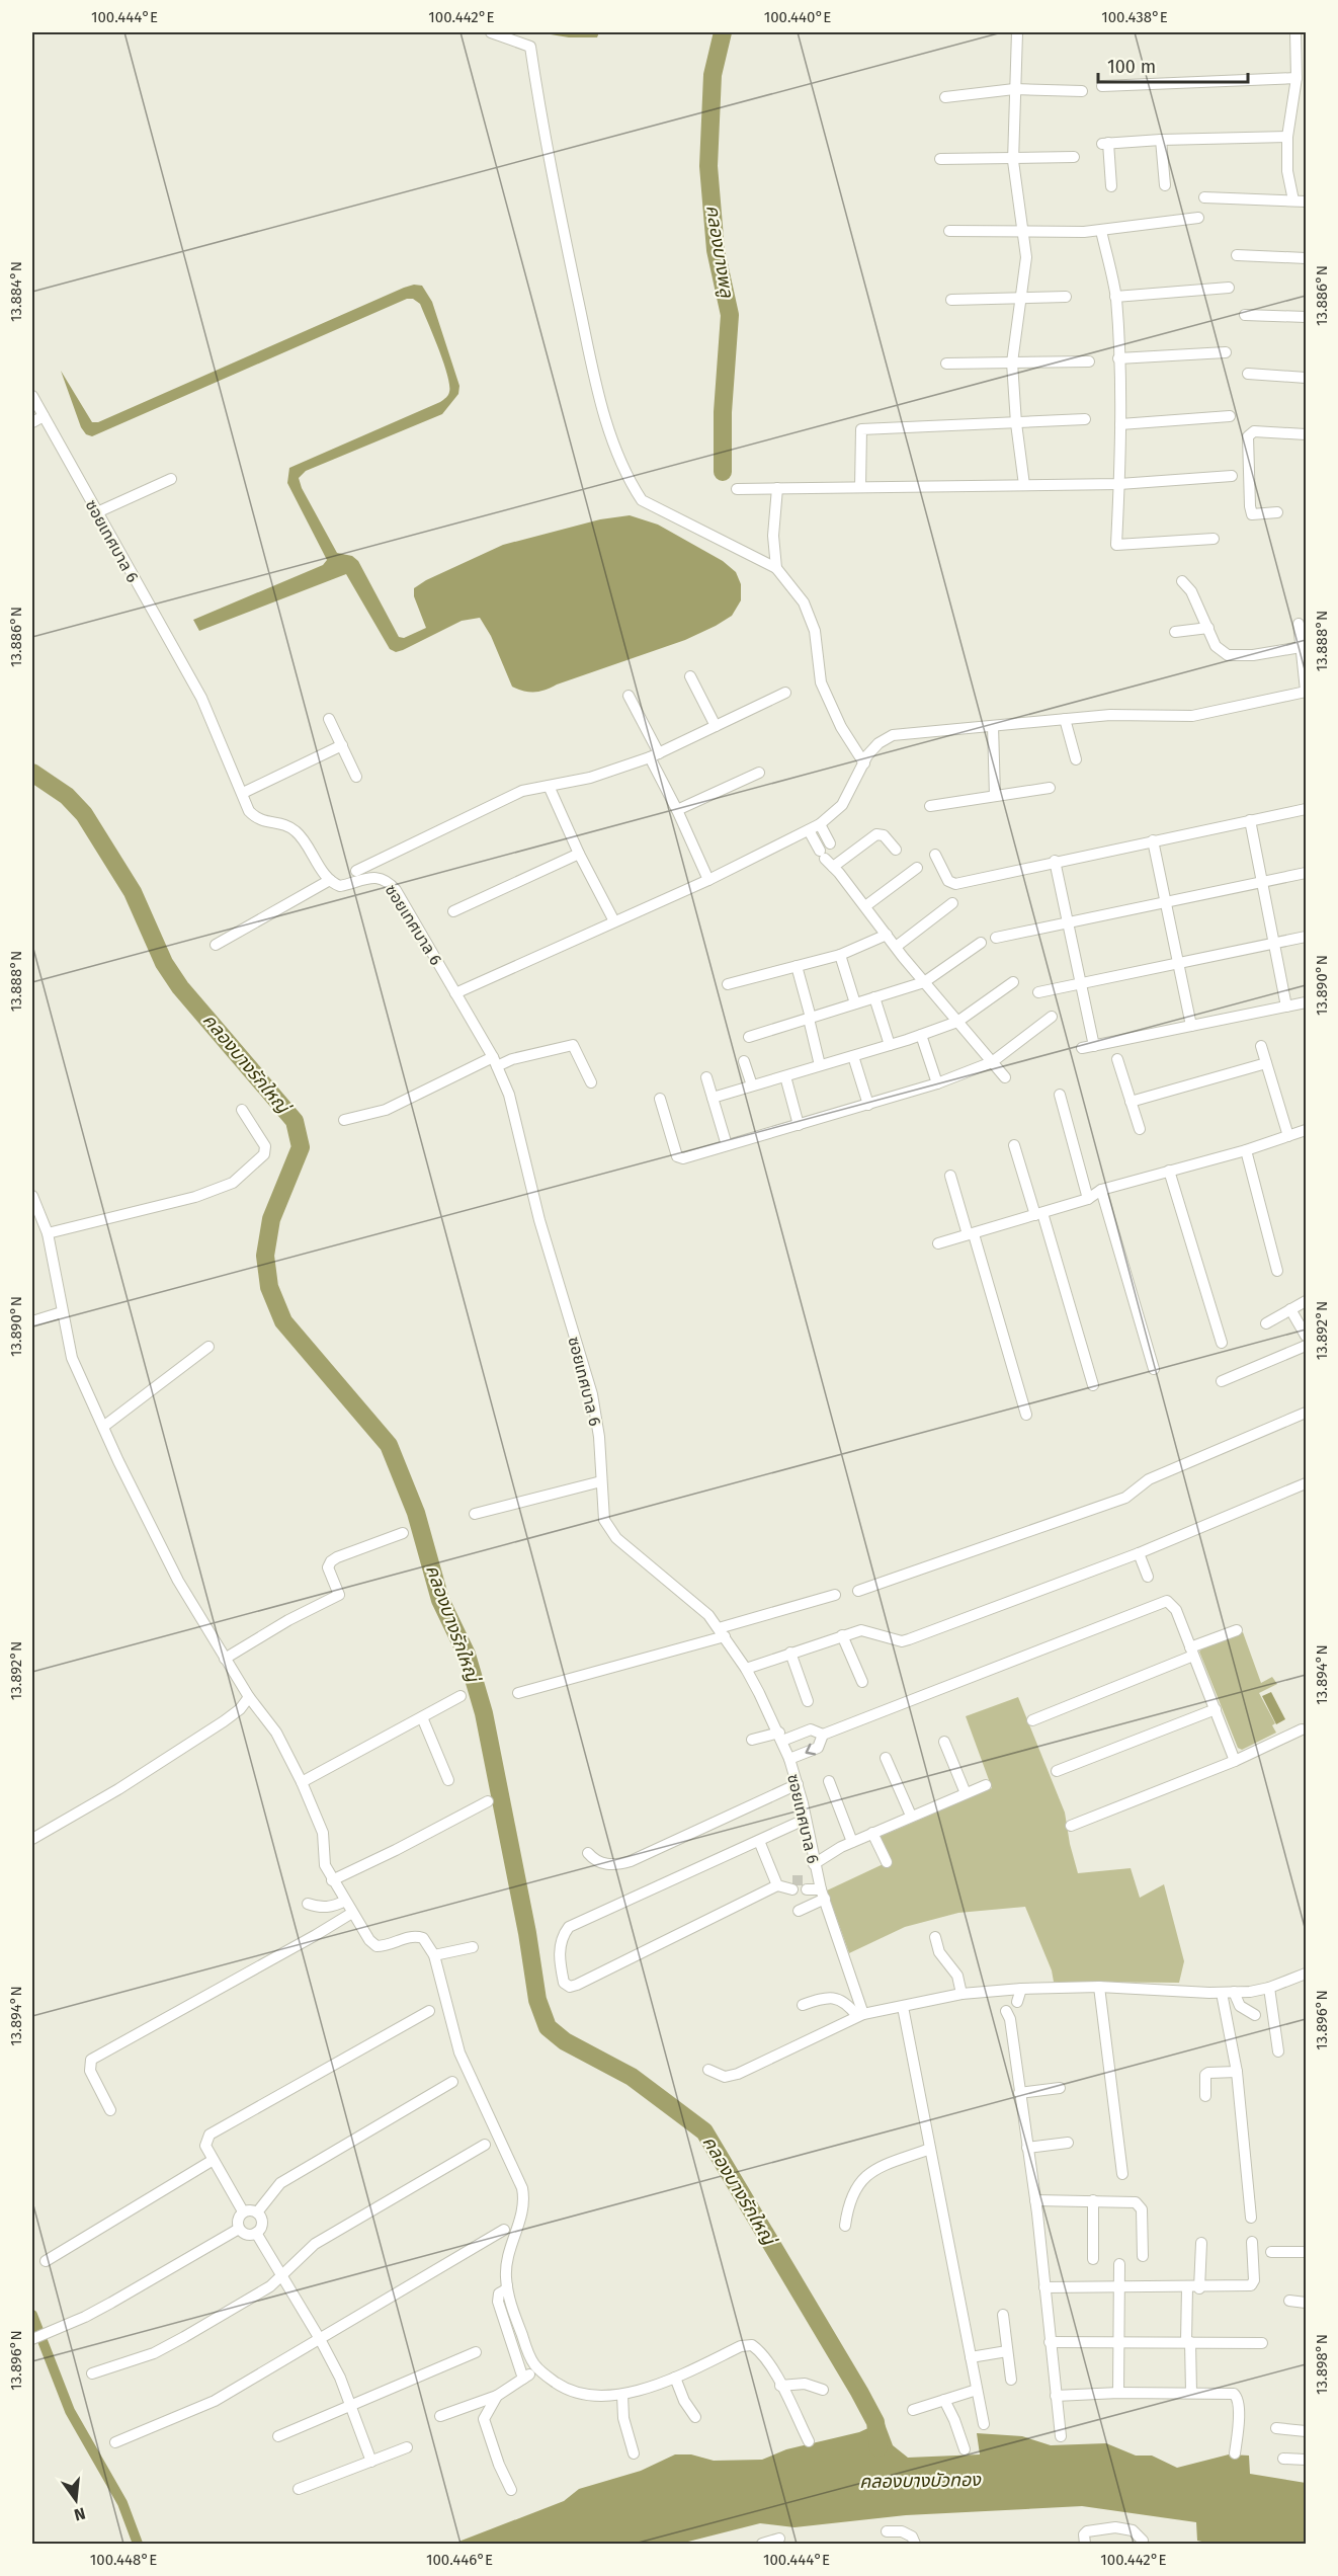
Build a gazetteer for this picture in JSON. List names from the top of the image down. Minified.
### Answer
{"streets":{"street":["ซอยเทศบาล 6"]},"water":["คลองบางพลู","คลองบางรักใหญ่","คลองบางบัวทอง"],"scale_bar":"100 m","north":"bottom","coordinates":["100.444°E","100.442°E","100.440°E","100.438°E","13.884°N","13.886°N","13.888°N","13.890°N","13.892°N","13.894°N","13.896°N","13.898°N","100.448°E","100.446°E"]}
